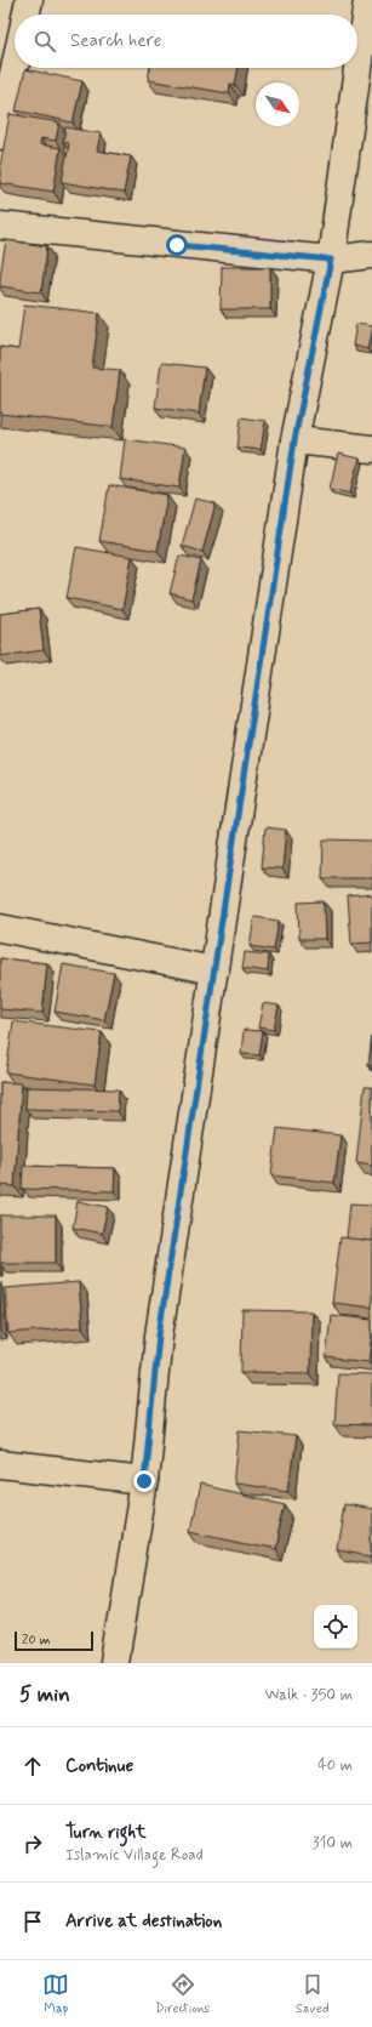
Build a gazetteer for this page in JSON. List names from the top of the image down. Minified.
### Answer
{"scale_bar":"20 m","north":"bottom right","page":{"search":"Search here","scale":"20 m","heading":["5 min","Walk · 350 m"],"list":[["Continue","40 m"],["Turn right","Islamic Village Road","310 m"],"Arrive at destination"],"nav":["Map","Directions","Saved"]}}
